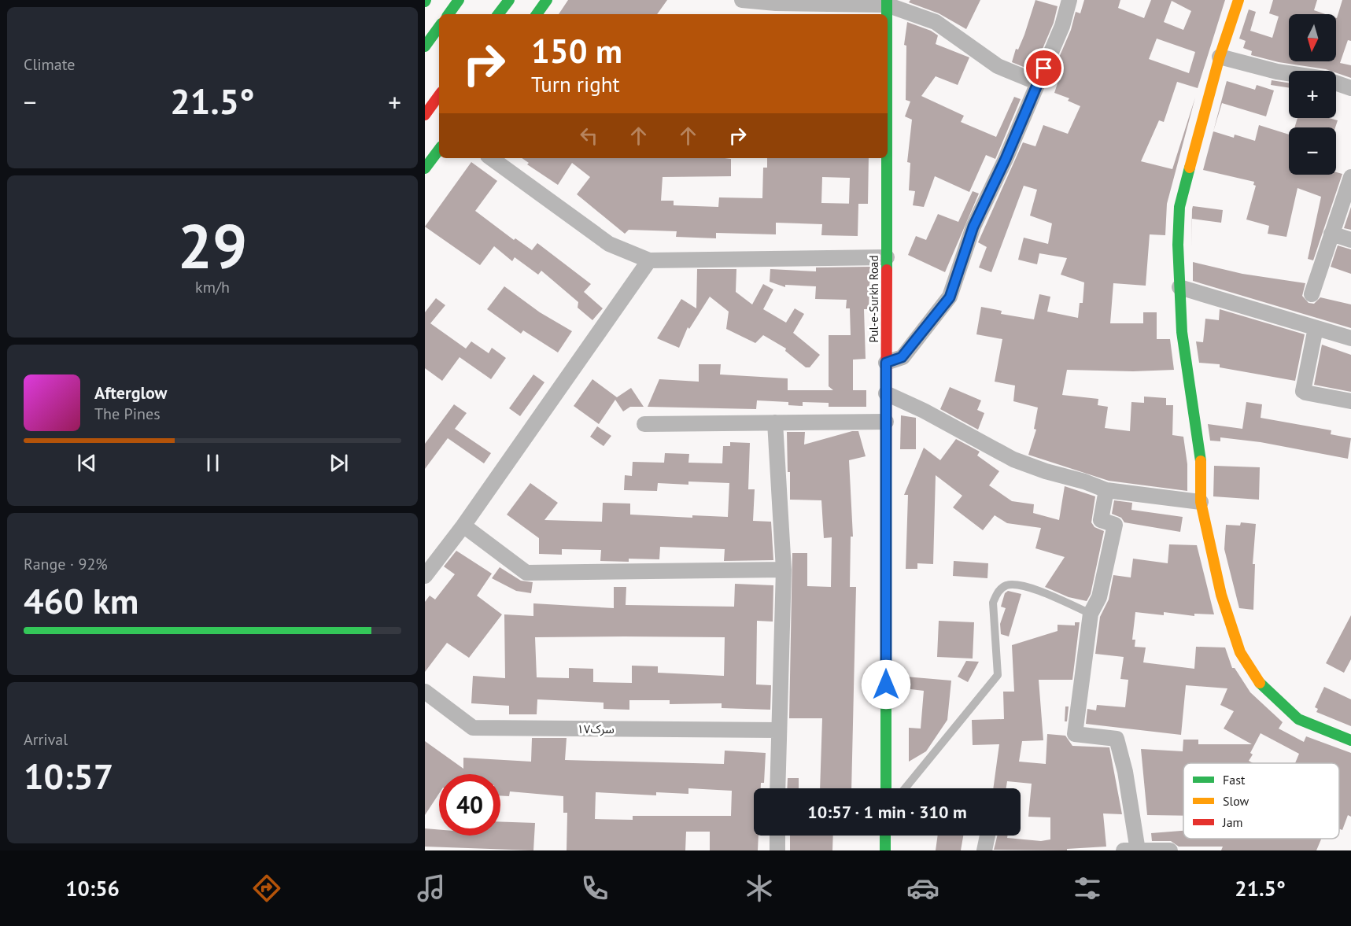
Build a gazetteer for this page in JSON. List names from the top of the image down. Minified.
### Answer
{"streets":{"street":["Pul-e-Surkh Road","سرک۱۷"]},"legend":["Fast","Slow","Jam"],"north":"bottom","page":{"tile":["Climate",["29","km/h"],["Range · 92%","460 km"],["Arrival","10:57"]],"map_buttons":["+","−"],"turn":["150 m","Turn right"],"heat":["−","21.5°","+"],"song":["Afterglow","The Pines"],"limit":"40","trip":"10:57 · 1 min · 310 m","tabs":["10:56","21.5°"]}}
